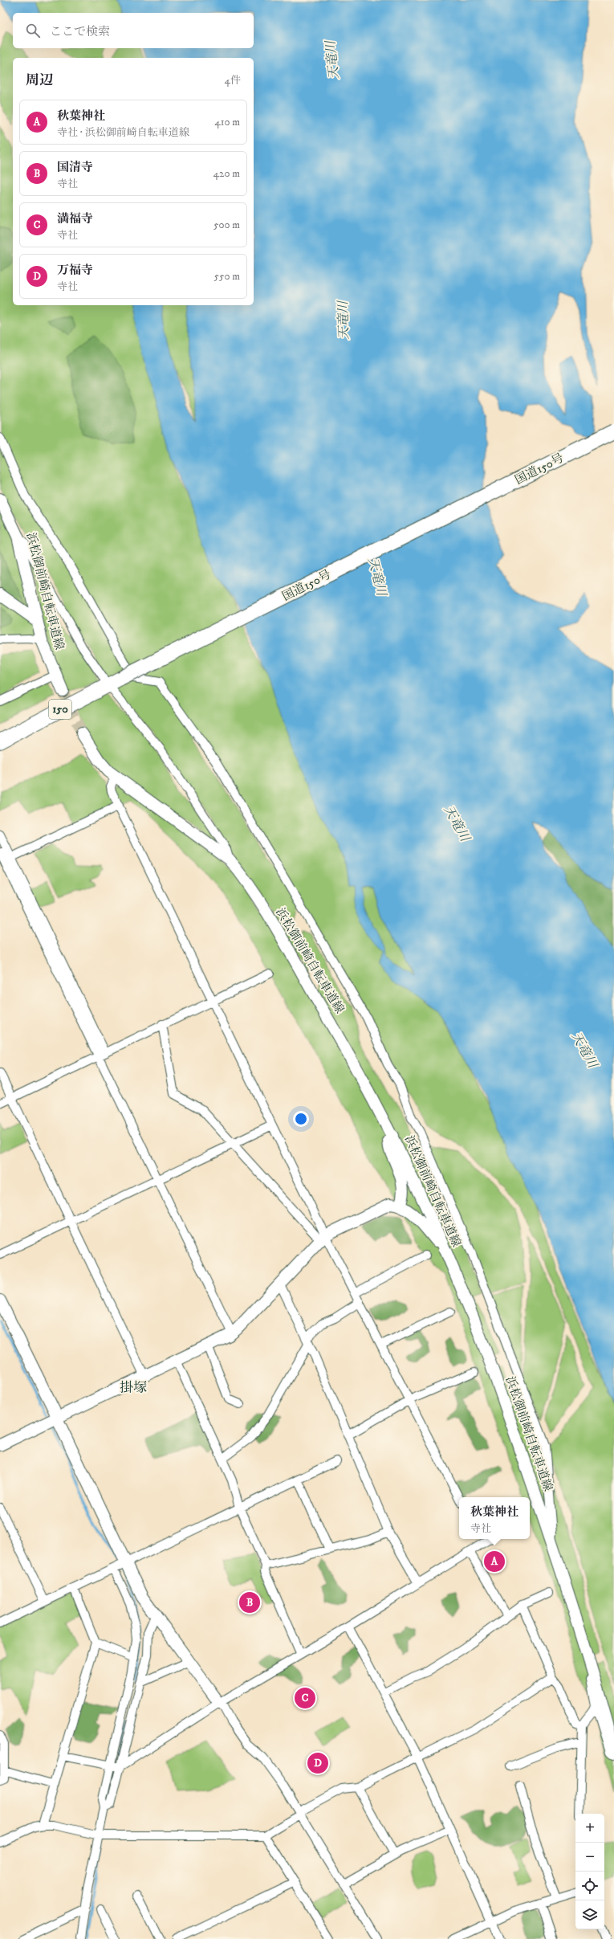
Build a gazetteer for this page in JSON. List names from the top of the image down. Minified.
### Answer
{"streets":{"highway":["国道150号","150"],"main road":["浜松御前崎自転車道線"]},"districts":["掛塚"],"water":["天竜川"],"page":{"search":"ここで検索","heading":["周辺","4件"],"list":[{"mark":"A","name":"秋葉神社","note":"寺社 · 浜松御前崎自転車道線","value":"410 m"},{"mark":"B","name":"国清寺","note":"寺社","value":"420 m"},{"mark":"C","name":"満福寺","note":"寺社","value":"500 m"},{"mark":"D","name":"万福寺","note":"寺社","value":"550 m"}],"popup":["秋葉神社","寺社"],"pins":["A","B","C","D"],"map_buttons":["+","−"]}}
